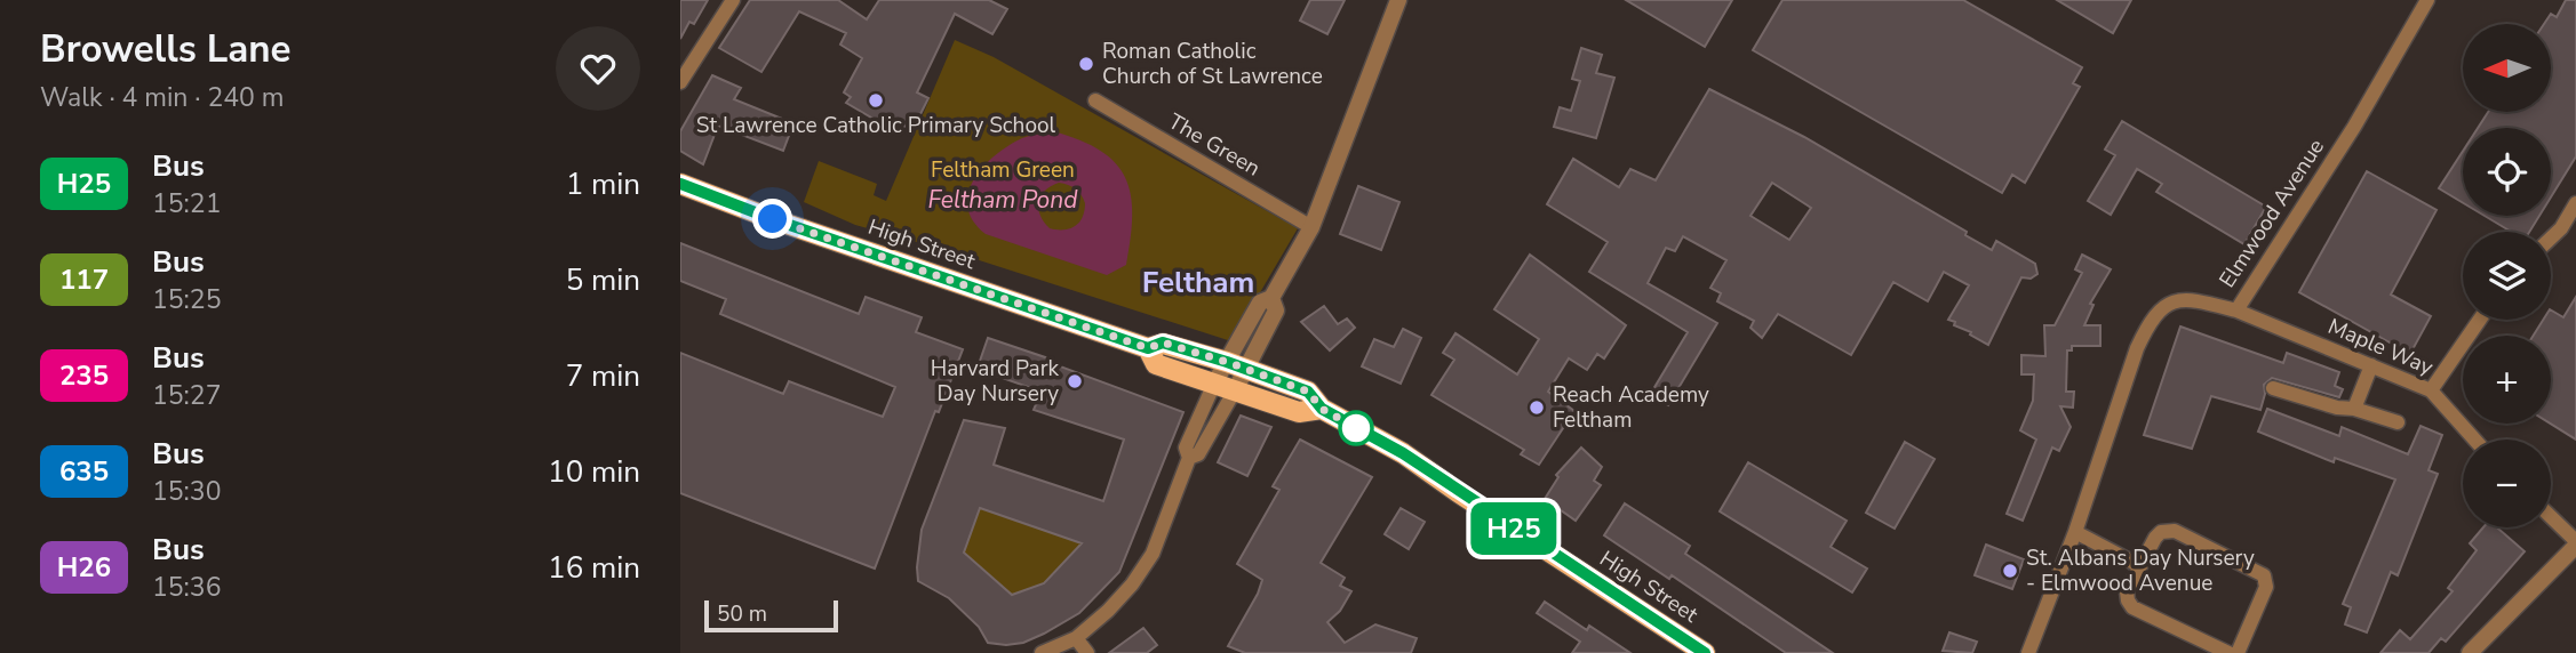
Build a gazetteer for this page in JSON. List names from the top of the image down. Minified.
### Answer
{"streets":{"main road":["High Street"],"street":["The Green","Elmwood Avenue","Maple Way"]},"crossings":[["Elmwood Avenue","Maple Way"]],"districts":["Feltham"],"water":["Feltham Pond"],"parks":["Feltham Green"],"places":["Roman Catholic Church of St Lawrence","St Lawrence Catholic Primary School","Harvard Park Day Nursery","Reach Academy Feltham","St. Albans Day Nursery - Elmwood Avenue"],"lines":["bus line H25"],"scale_bar":"50 m","north":"left","page":{"heading":["Browells Lane","Walk · 4 min · 240 m"],"on_map":"H25","map_buttons":["+","−"],"list":[{"mark":"H25","name":"Bus","note":"15:21","value":"1 min"},{"mark":"117","name":"Bus","note":"15:25","value":"5 min"},{"mark":"235","name":"Bus","note":"15:27","value":"7 min"},{"mark":"635","name":"Bus","note":"15:30","value":"10 min"},{"mark":"H26","name":"Bus","note":"15:36","value":"16 min"}],"scale":"50 m"}}
